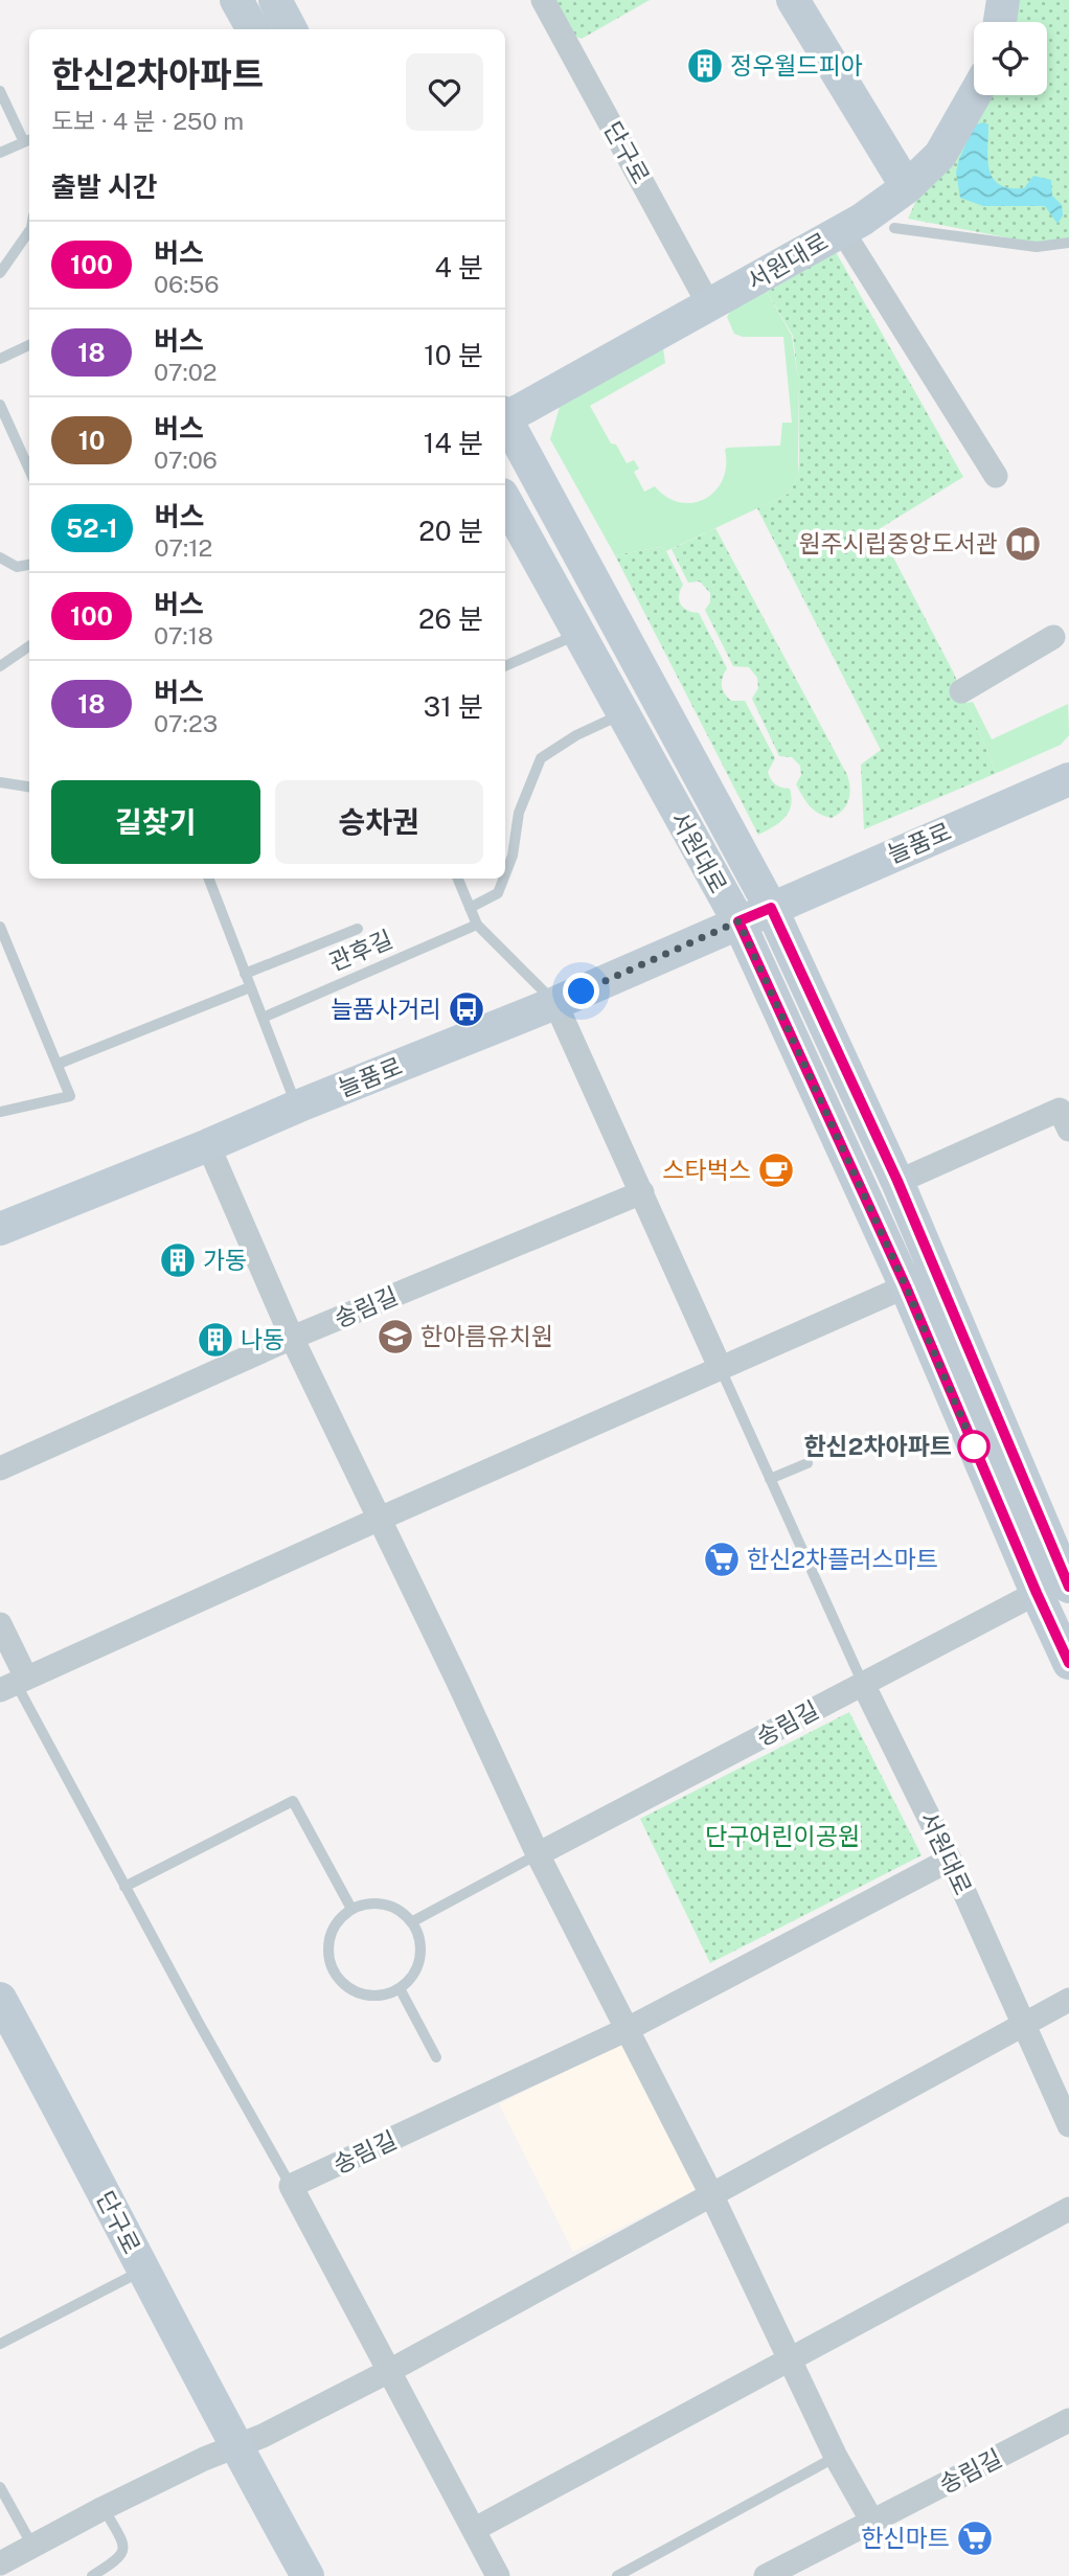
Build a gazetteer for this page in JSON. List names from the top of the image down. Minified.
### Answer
{"streets":{"street":["단구로","서원대로","늘품로","송림길"],"lane":["관후길"]},"crossings":[["단구로","서원대로"],["서원대로","늘품로"],["서원대로","송림길"]],"parks":["단구어린이공원"],"places":{"building":["정우월드피아","가동","나동"],"library":["원주시립중앙도서관"],"bus stop":["늘품사거리"],"cafe":["스타벅스"],"school or university":["한아름유치원"],"other":["한신2차아파트"],"supermarket":["한신2차플러스마트","한신마트"]},"lines":["bus line 100"],"page":{"heading":[["한신2차아파트","도보 · 4 분 · 250 m"],"출발 시간"],"list":[{"mark":"100","name":"버스","note":"06:56","value":"4 분"},{"mark":"18","name":"버스","note":"07:02","value":"10 분"},{"mark":"10","name":"버스","note":"07:06","value":"14 분"},{"mark":"52-1","name":"버스","note":"07:12","value":"20 분"},{"mark":"100","name":"버스","note":"07:18","value":"26 분"},{"mark":"18","name":"버스","note":"07:23","value":"31 분"}],"buttons":["길찾기","승차권"]}}
